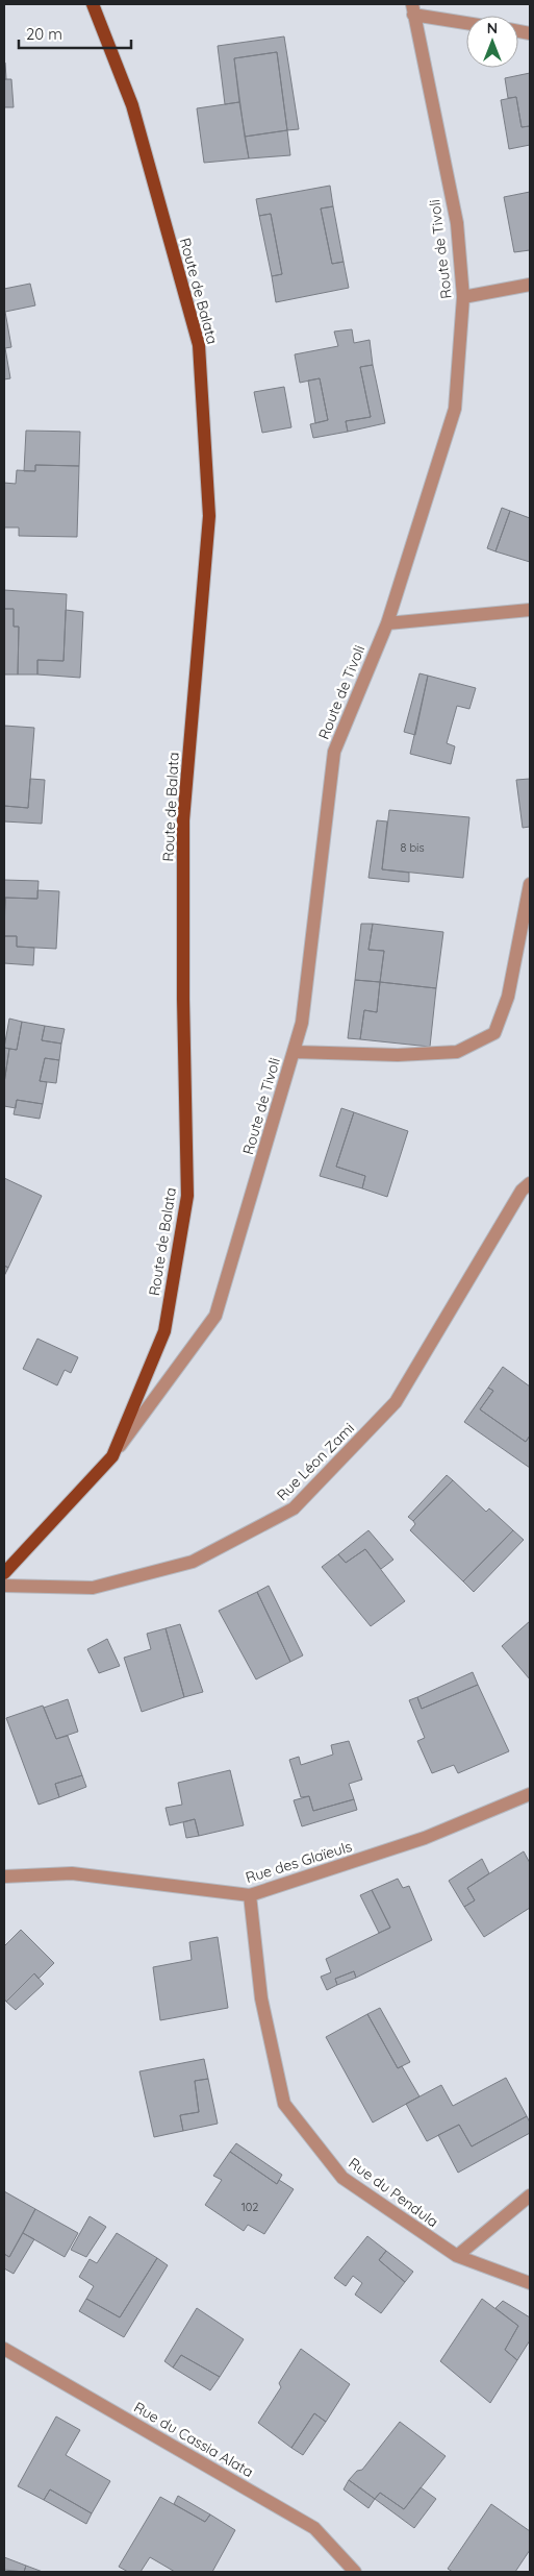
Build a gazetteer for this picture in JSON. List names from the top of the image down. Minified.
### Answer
{"streets":{"main road":["Route de Balata"],"street":["Route de Tivoli","Rue Léon Zami","Rue des Glaïeuls","Rue du Pendula","Rue du Cassia Alata"]},"crossings":[["Route de Tivoli","Route de Balata"],["Rue des Glaïeuls","Rue du Pendula"]],"house_numbers":["8 bis","102"],"scale_bar":"20 m","north":"top"}
